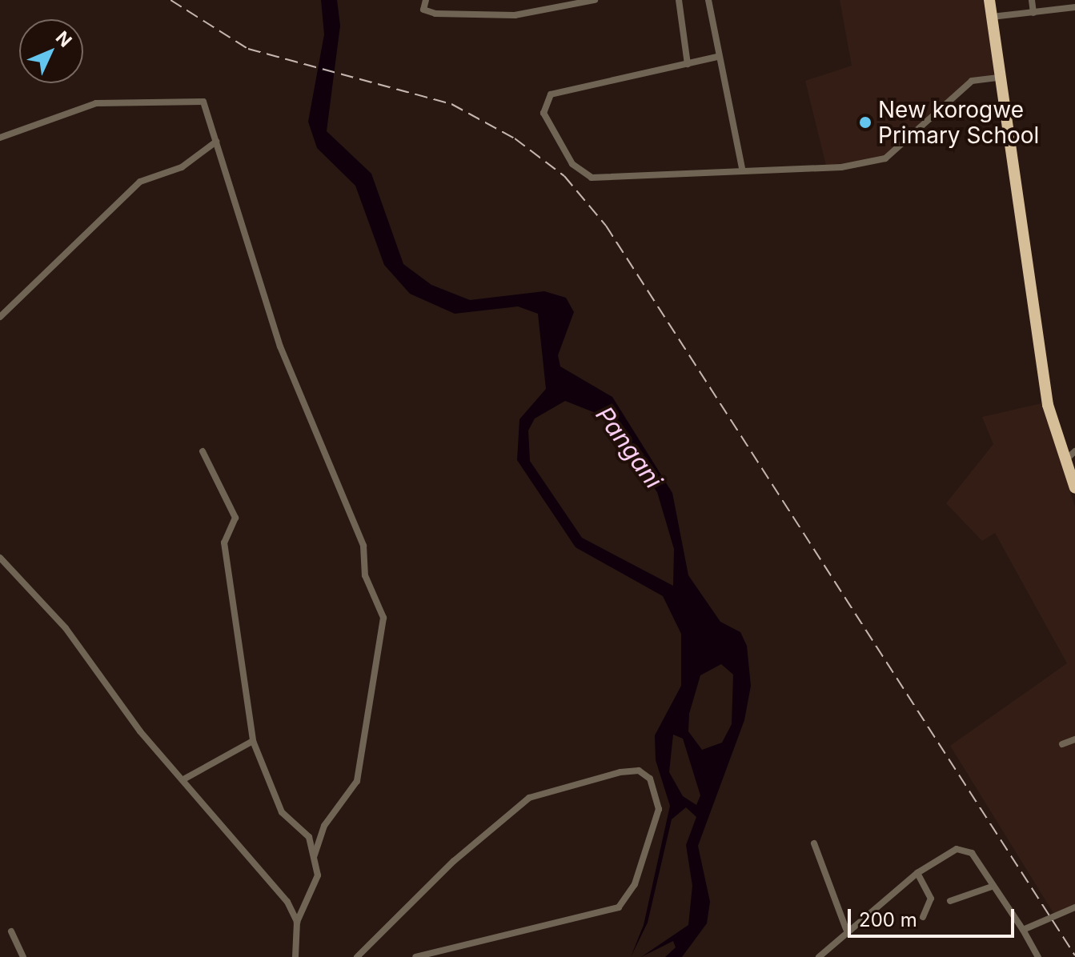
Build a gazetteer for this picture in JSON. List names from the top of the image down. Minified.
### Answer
{"water":["Pangani"],"places":["New korogwe Primary School"],"scale_bar":"200 m","north":"top right"}
